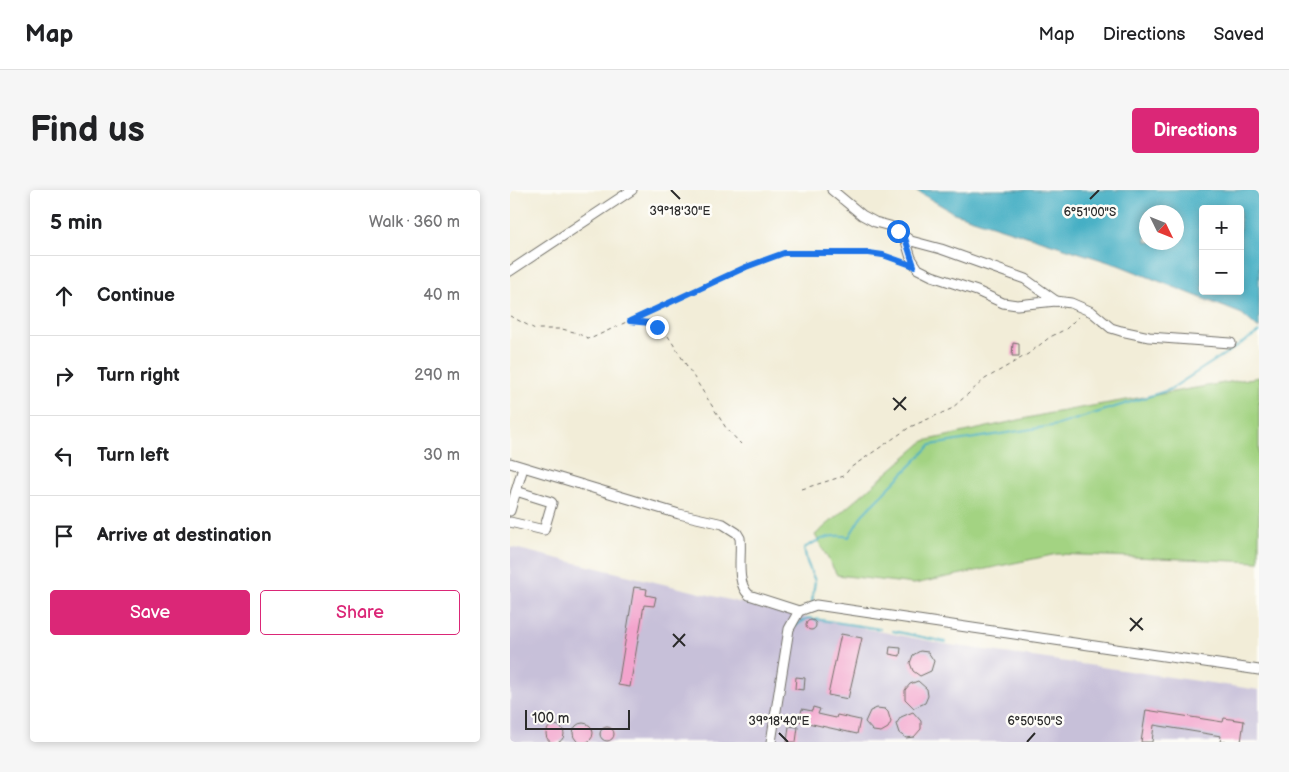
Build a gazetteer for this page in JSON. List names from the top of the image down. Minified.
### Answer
{"scale_bar":"100 m","north":"bottom right","page":{"header":"Map","nav":["Map","Directions","Saved"],"buttons":["Directions",["Save","Share"]],"title":"Find us","heading":["5 min","Walk · 360 m"],"map_buttons":["+","−"],"list":[["Continue","40 m"],["Turn right","290 m"],["Turn left","30 m"],"Arrive at destination"],"scale":"100 m"},"coordinates":["39°18'30\"E","6°51'00\"S","6°50'50\"S","39°18'40\"E"]}
